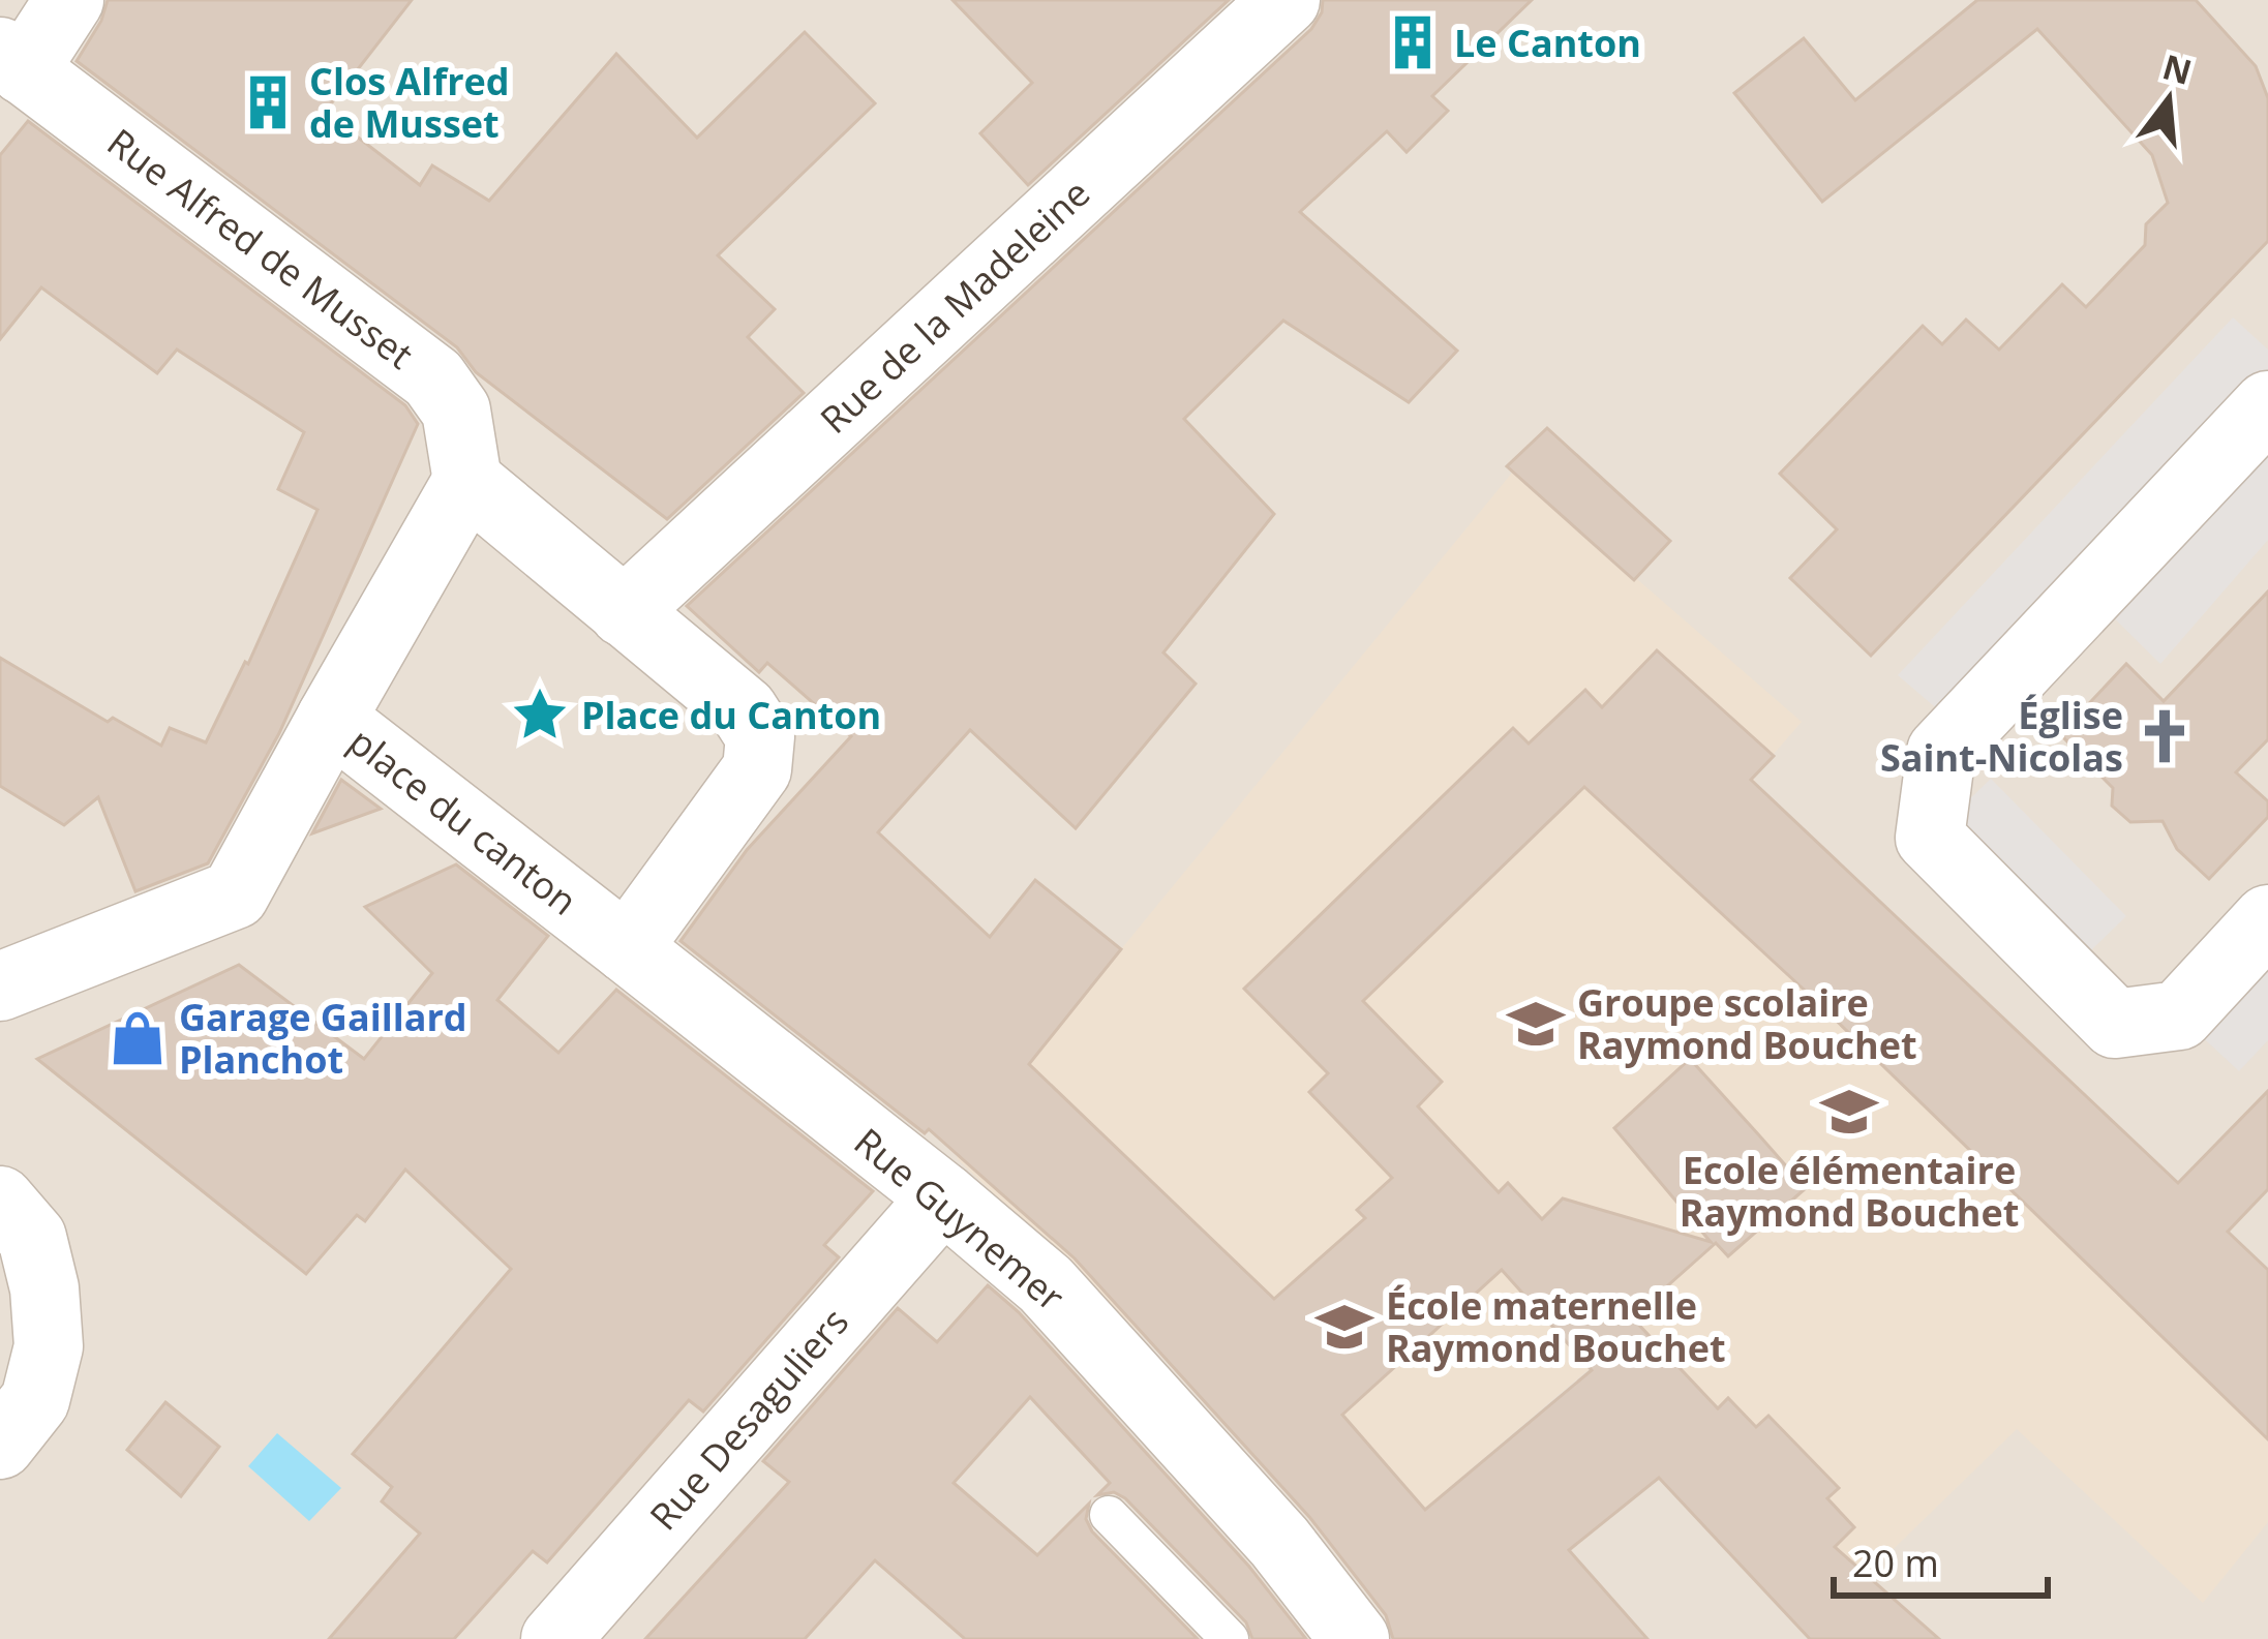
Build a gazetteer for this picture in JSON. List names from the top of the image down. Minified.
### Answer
{"streets":{"street":["Rue Alfred de Musset","Rue de la Madeleine","place du canton","Rue Guynemer","Rue Desaguliers"]},"crossings":[["Rue Alfred de Musset","place du canton"],["place du canton","Rue Guynemer"],["Rue Guynemer","Rue Desaguliers"]],"places":{"building":["Le Canton","Clos Alfred de Musset"],"place":["Place du Canton"],"church":["Église Saint-Nicolas"],"school or university":["Groupe scolaire Raymond Bouchet","Ecole élémentaire Raymond Bouchet","École maternelle Raymond Bouchet"],"shop":["Garage Gaillard Planchot"]},"scale_bar":"20 m","north":"top"}
